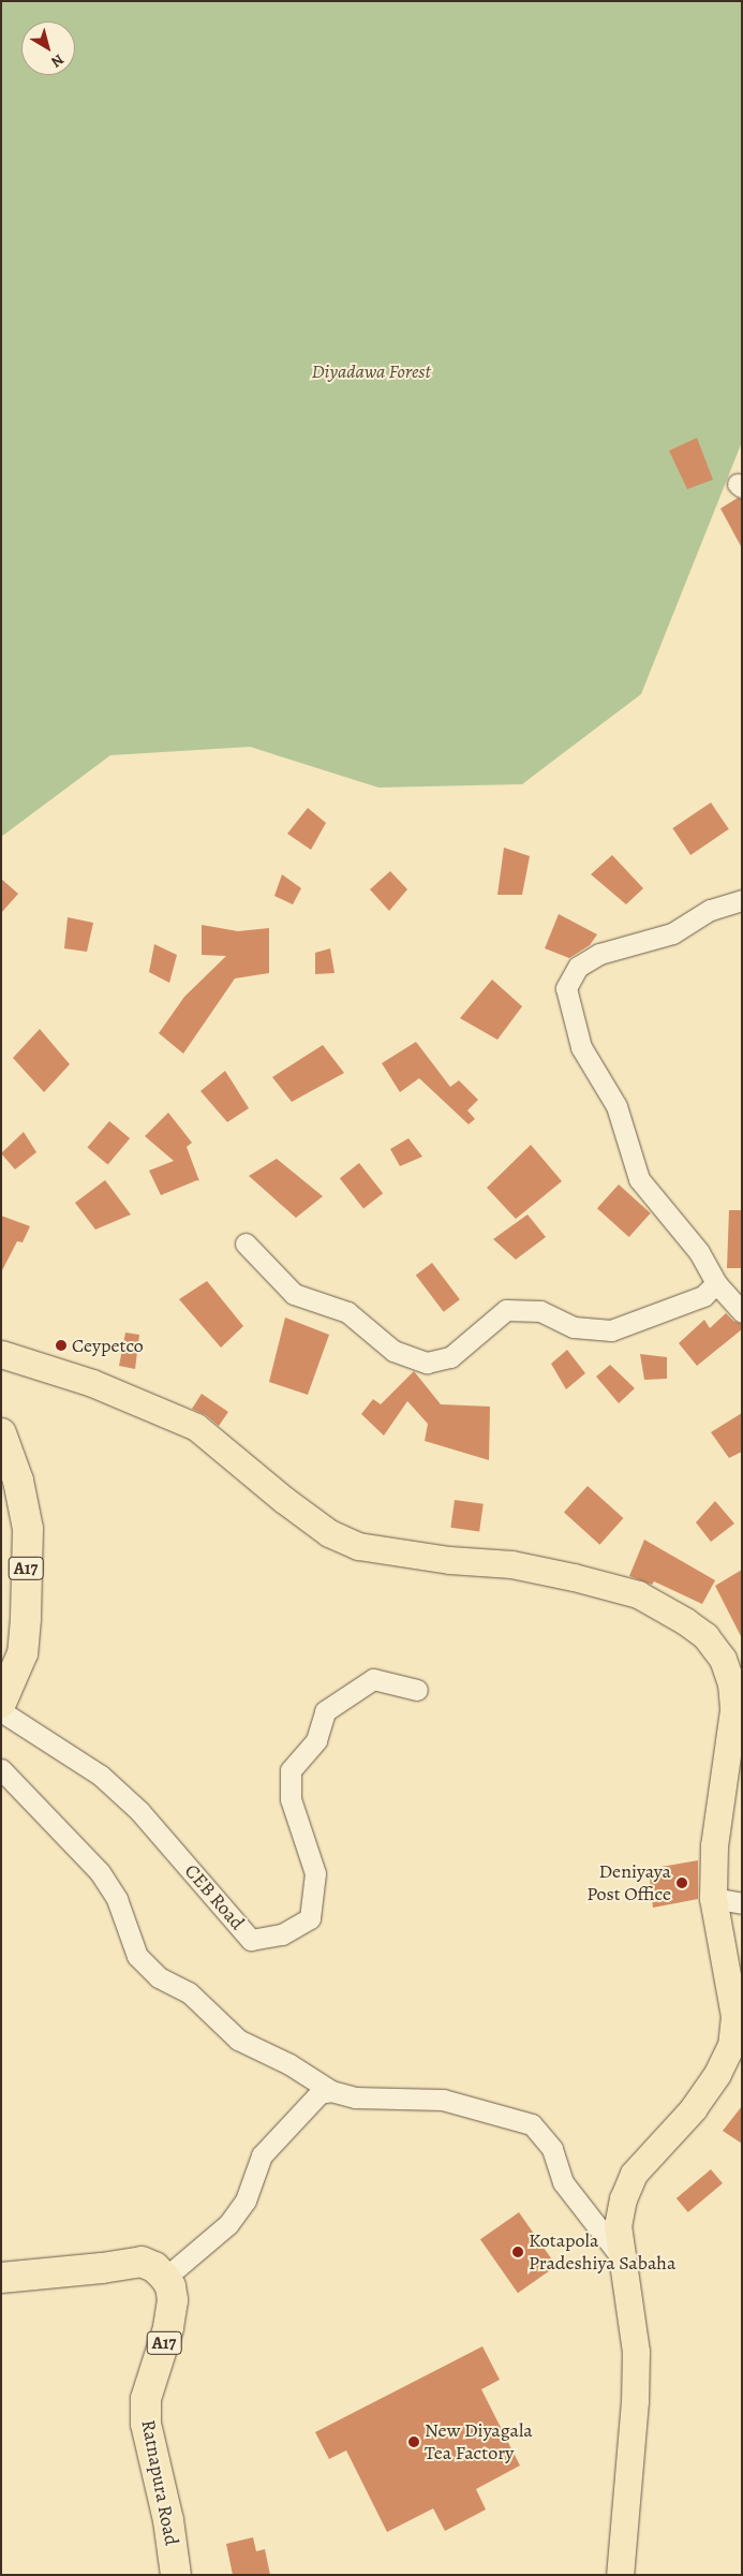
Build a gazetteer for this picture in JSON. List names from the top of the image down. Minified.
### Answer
{"streets":{"highway":["A17","Ratnapura Road"],"street":["CEB Road"]},"parks":["Diyadawa Forest"],"places":["Ceypetco","Deniyaya Post Office","Kotapola Pradeshiya Sabaha","New Diyagala Tea Factory"],"north":"bottom right"}
